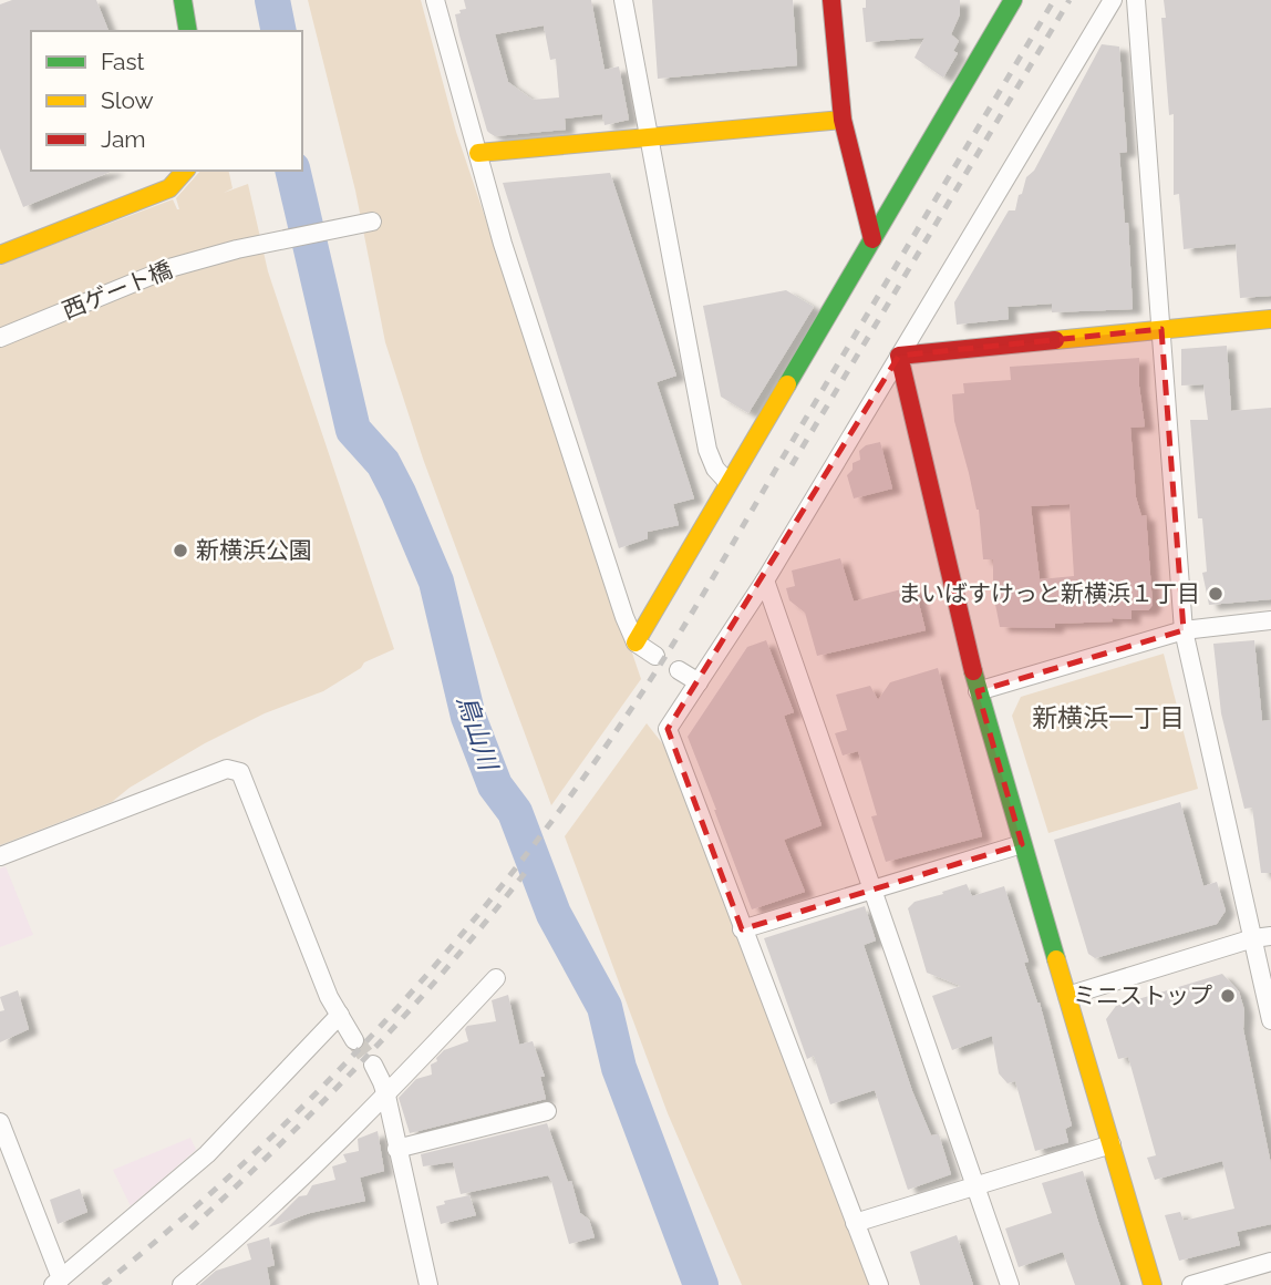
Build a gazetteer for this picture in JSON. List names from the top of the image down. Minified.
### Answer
{"streets":{"street":["西ゲート橋"]},"districts":["新横浜一丁目"],"water":["鳥山川"],"places":["新横浜公園","まいばすけっと新横浜１丁目","ミニストップ"],"legend":["Fast","Slow","Jam"]}
